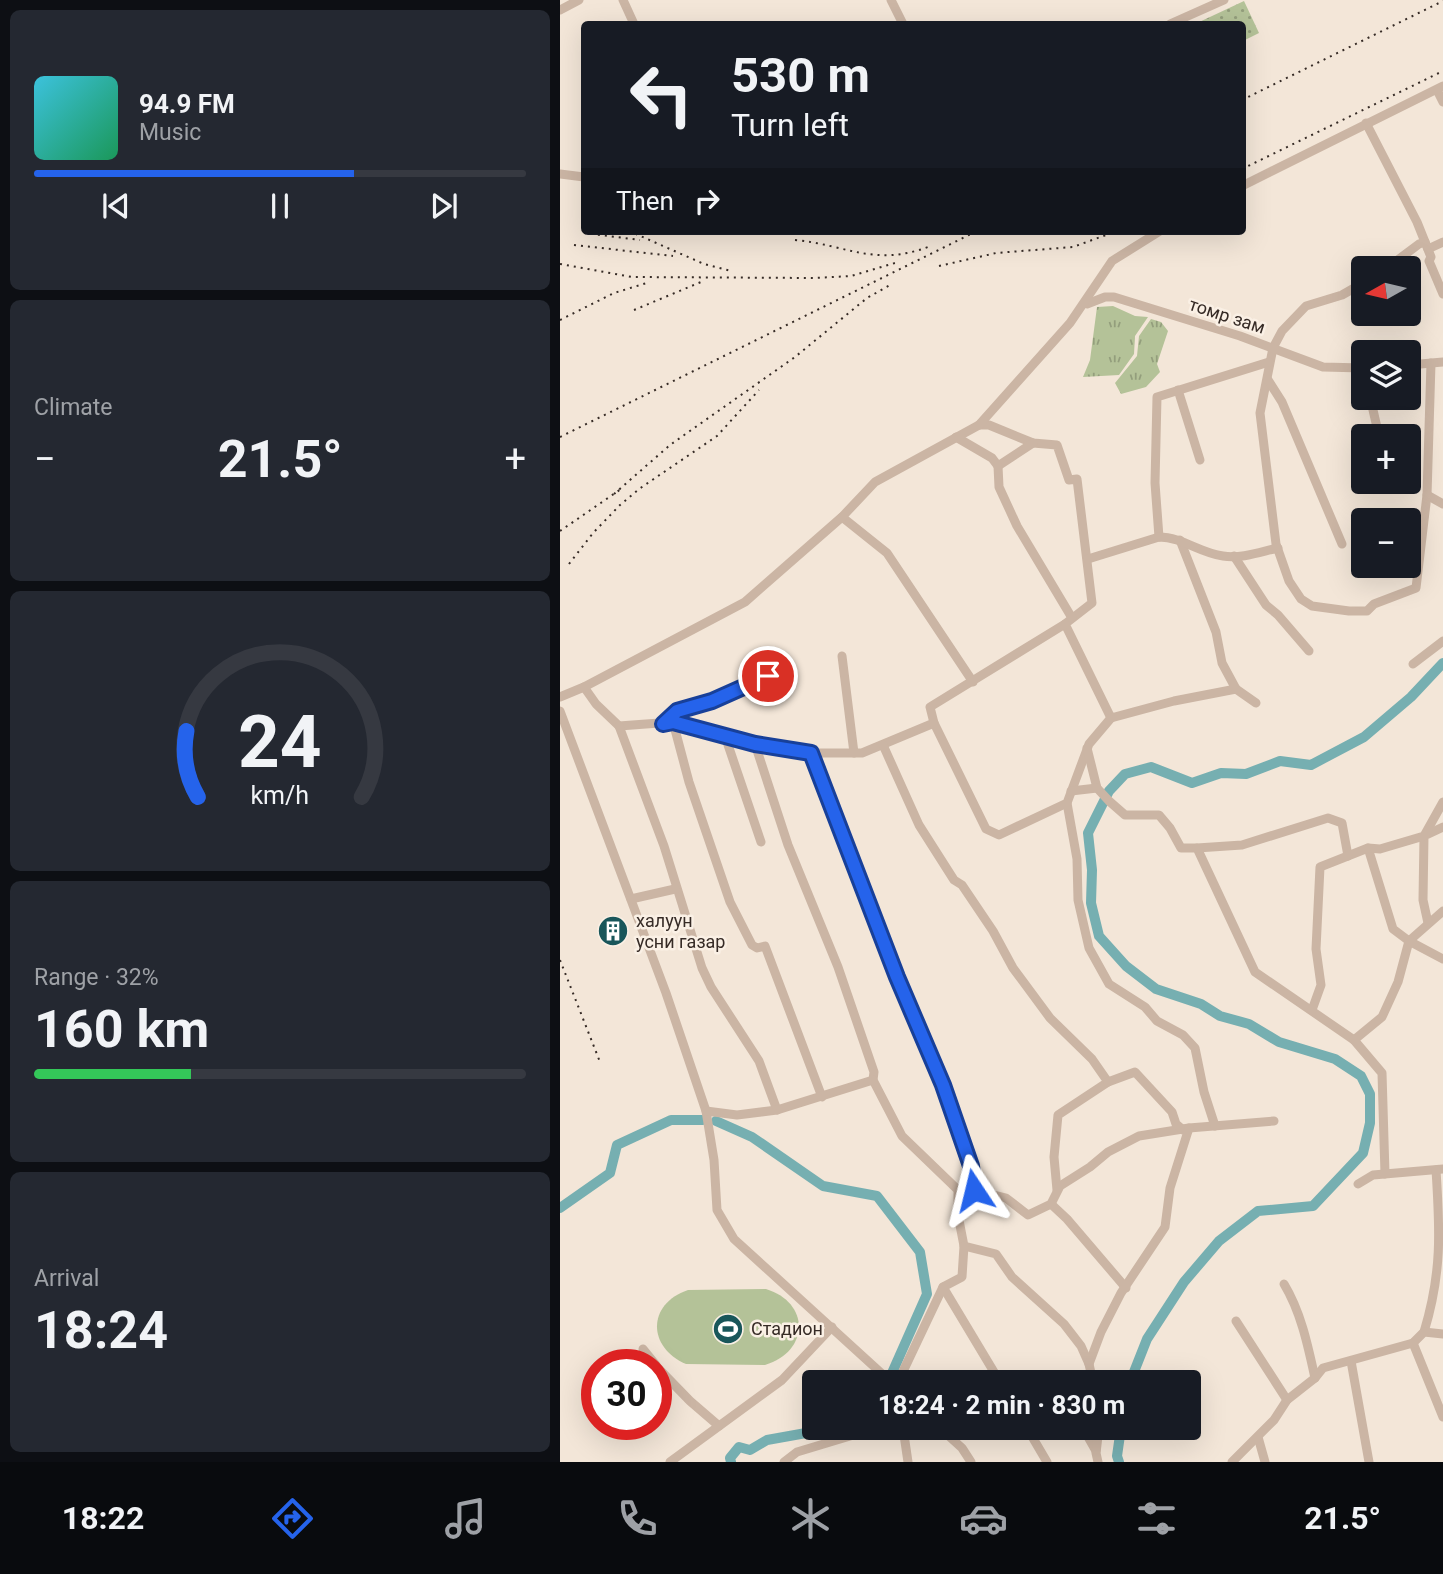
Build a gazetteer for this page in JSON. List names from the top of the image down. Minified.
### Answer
{"streets":{"street":["томр зам"]},"places":{"building":["халуун усни газар"],"sports":["Стадион"]},"north":"left","page":{"turn":["530 m","Turn left"],"song":["94.9 FM","Music"],"then":"Then","map_buttons":["+","−"],"tile":["Climate",["Range · 32%","160 km"],["Arrival","18:24"]],"heat":["−","21.5°","+"],"limit":"30","trip":"18:24 · 2 min · 830 m","tabs":["18:22","21.5°"],"gauge":["24","km/h"]}}
